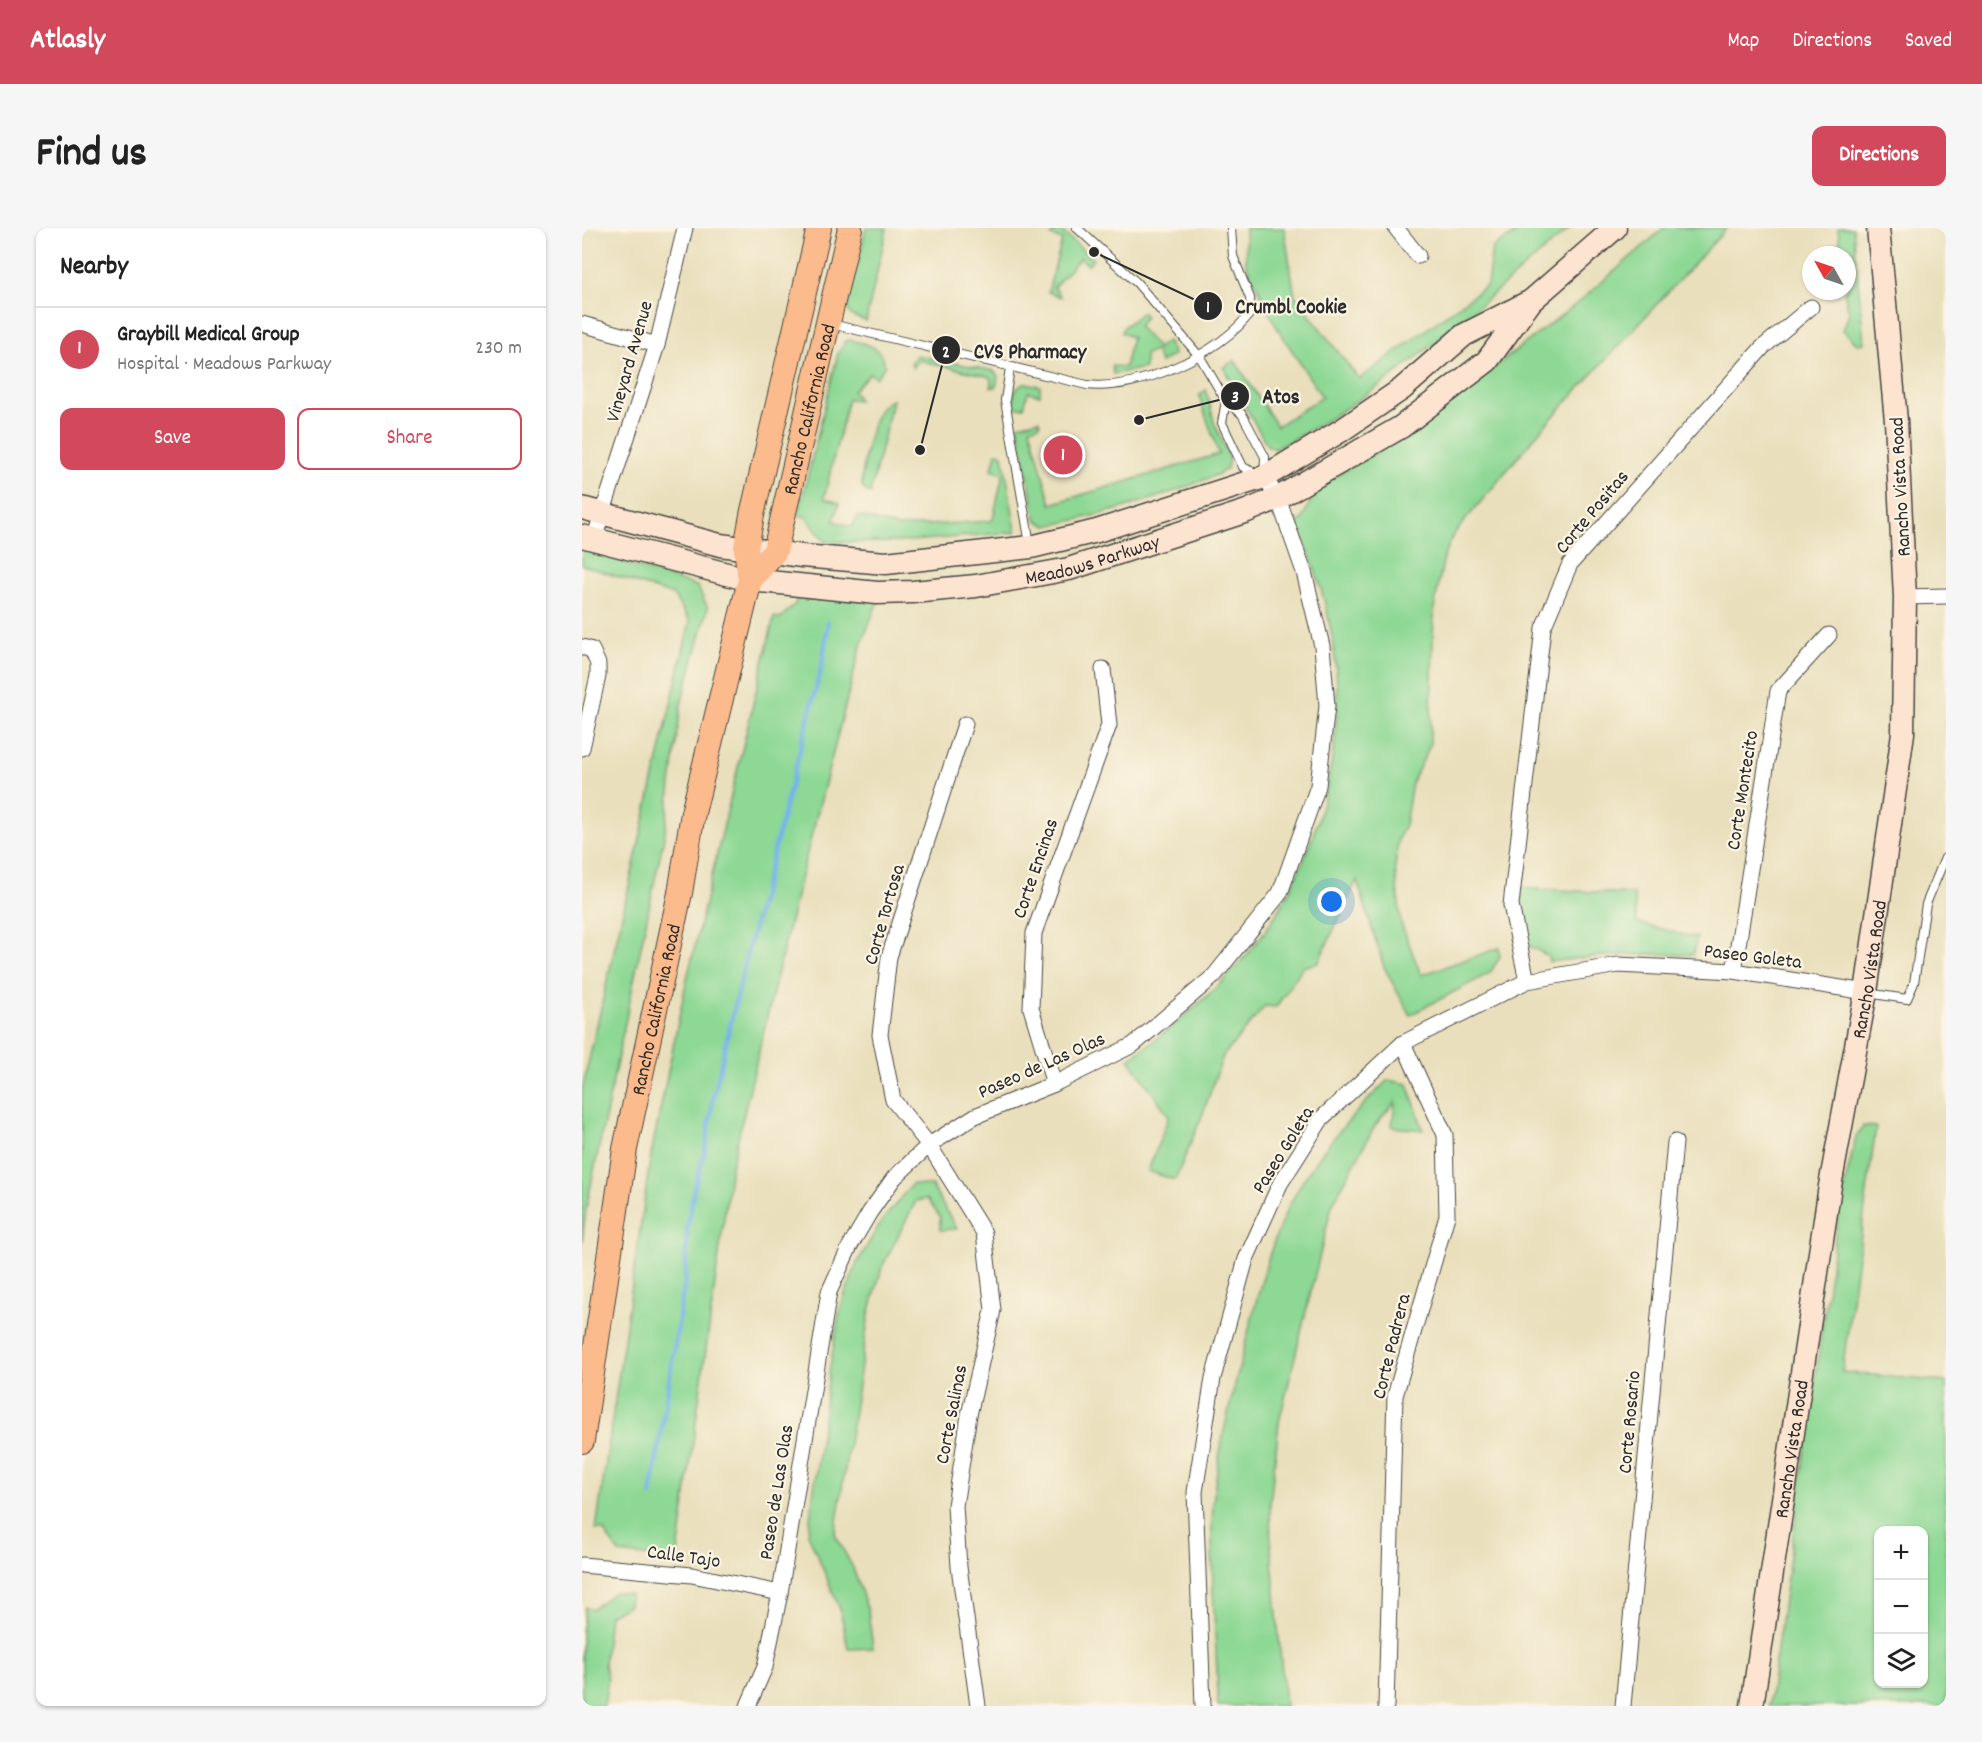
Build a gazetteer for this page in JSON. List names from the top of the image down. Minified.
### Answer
{"streets":{"main road":["Rancho California Road","Rancho Vista Road","Meadows Parkway"],"street":["Vineyard Avenue","Corte Positas","Corte Montecito","Corte Encinas","Corte Tortosa","Paseo Goleta","Paseo de Las Olas","Corte Padrera","Corte Salinas","Corte Rosario","Calle Tajo"]},"crossings":[["Vineyard Avenue","Meadows Parkway"],["Rancho California Road","Meadows Parkway"],["Rancho Vista Road","Paseo Goleta"],["Corte Positas","Paseo Goleta"],["Meadows Parkway","Paseo de Las Olas"],["Corte Montecito","Paseo Goleta"],["Corte Encinas","Paseo de Las Olas"],["Corte Tortosa","Paseo de Las Olas"],["Corte Tortosa","Corte Salinas"],["Paseo Goleta","Corte Padrera"],["Paseo de Las Olas","Corte Salinas"],["Paseo de Las Olas","Calle Tajo"]],"places":["Crumbl Cookie","Atos","CVS Pharmacy"],"north":"top left","page":{"header":"Atlasly","nav":["Map","Directions","Saved"],"title":"Find us","buttons":["Directions",["Save","Share"]],"heading":"Nearby","list":[{"mark":"1","name":"Graybill Medical Group","note":"Hospital · Meadows Parkway","value":"230 m"}],"pins":"1","map_buttons":["+","−"]}}
